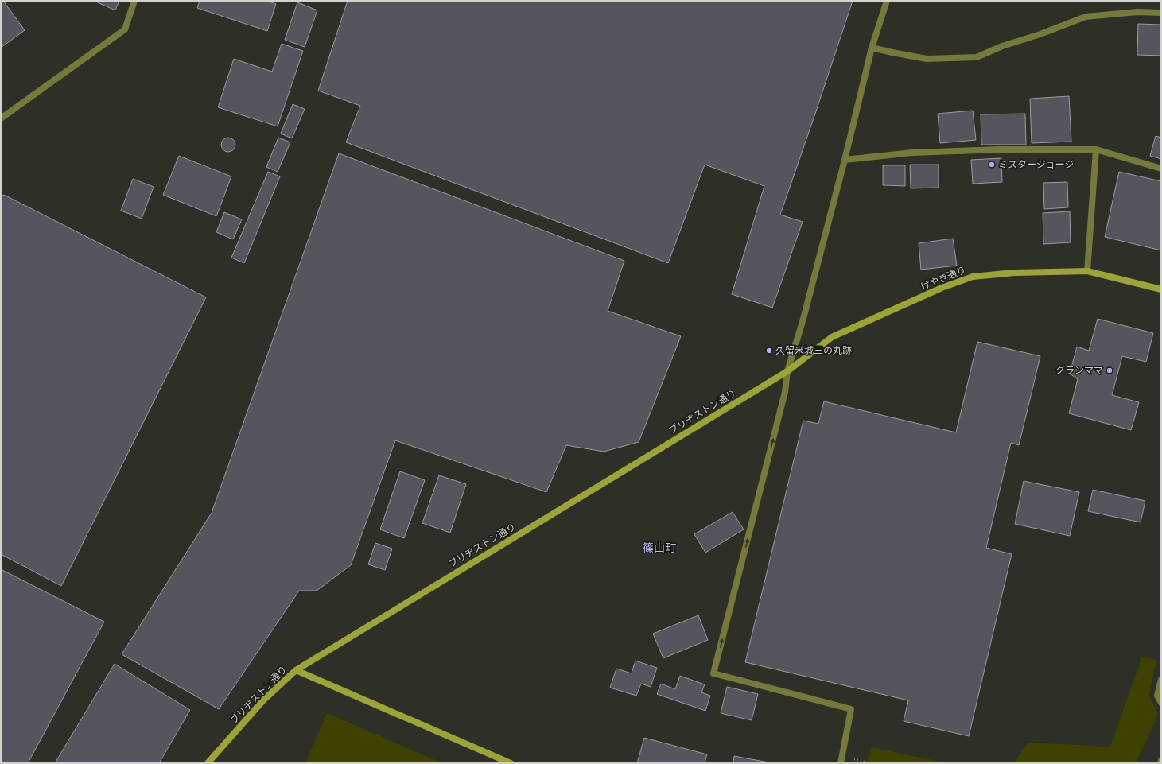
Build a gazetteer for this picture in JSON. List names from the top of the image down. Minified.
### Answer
{"streets":{"street":["けやき通り","ブリヂストン通り"]},"crossings":[["けやき通り","ブリヂストン通り"]],"districts":["篠山町"],"places":["ミスタージョージ","久留米城三の丸跡","グランママ"]}
